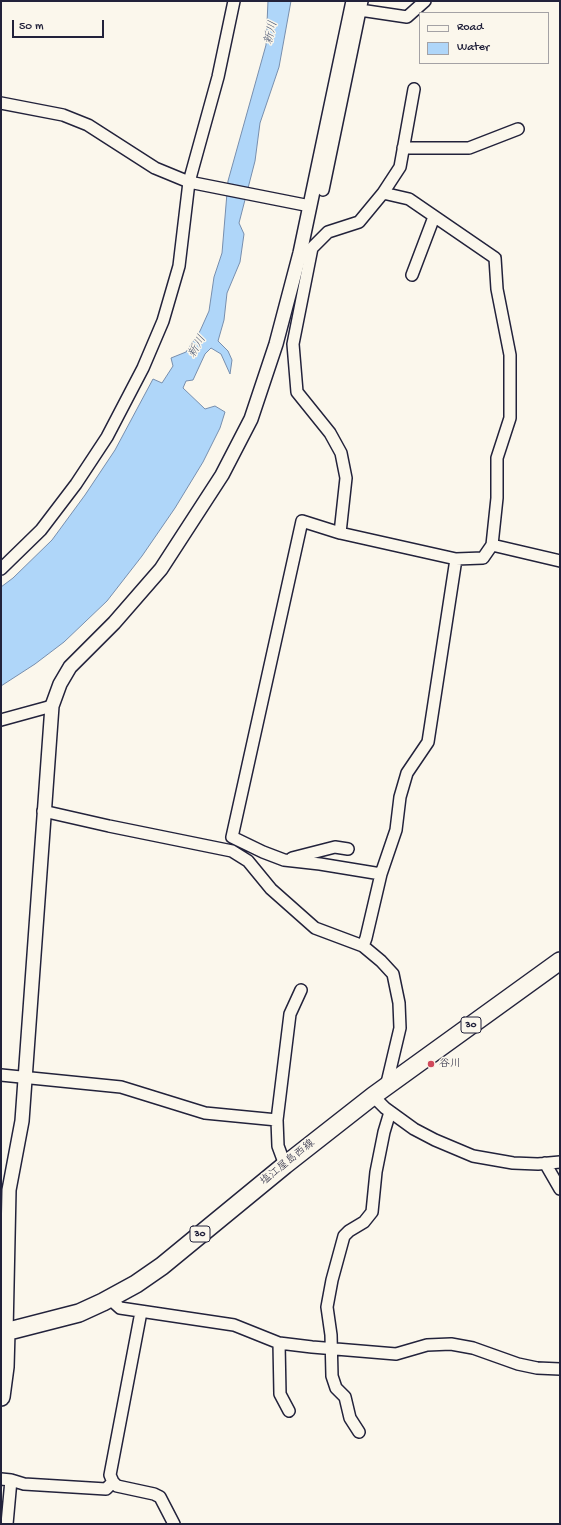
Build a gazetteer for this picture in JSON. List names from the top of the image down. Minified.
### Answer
{"streets":{"main road":["30","塩江屋島西線"]},"water":["新川"],"places":["谷川"],"legend":["Road","Water"],"scale_bar":"50 m"}
